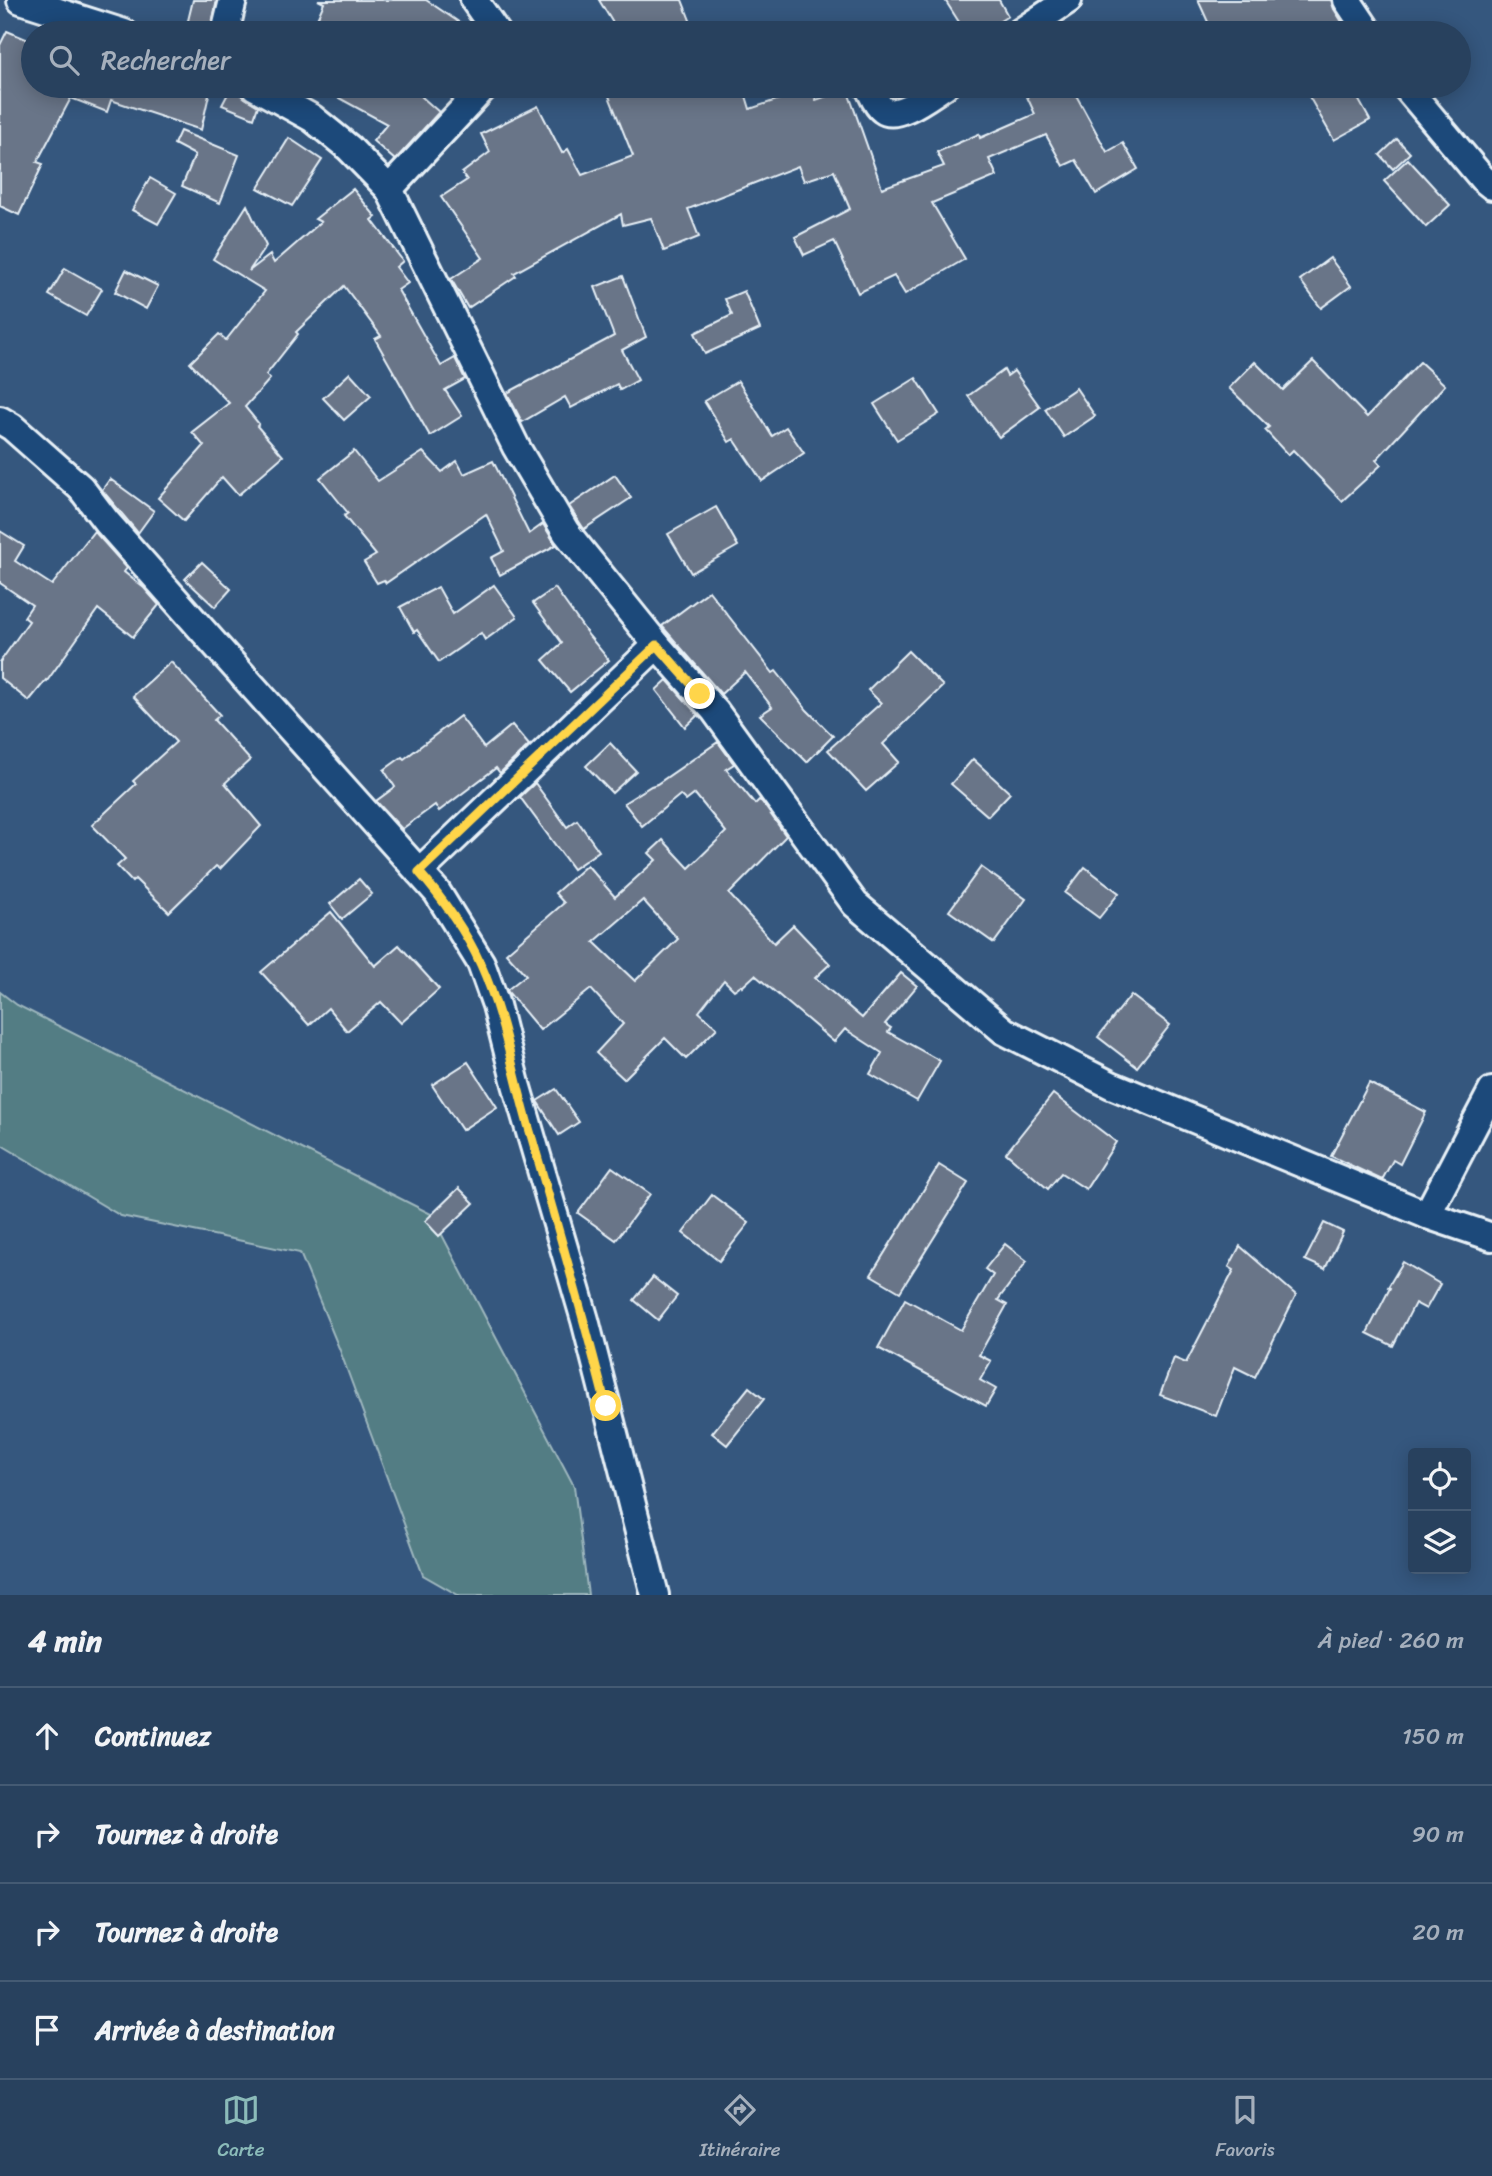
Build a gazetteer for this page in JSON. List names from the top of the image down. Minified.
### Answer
{"page":{"search":"Rechercher","heading":["4 min","À pied · 260 m"],"list":[["Continuez","150 m"],["Tournez à droite","90 m"],["Tournez à droite","20 m"],"Arrivée à destination"],"nav":["Carte","Itinéraire","Favoris"]}}
